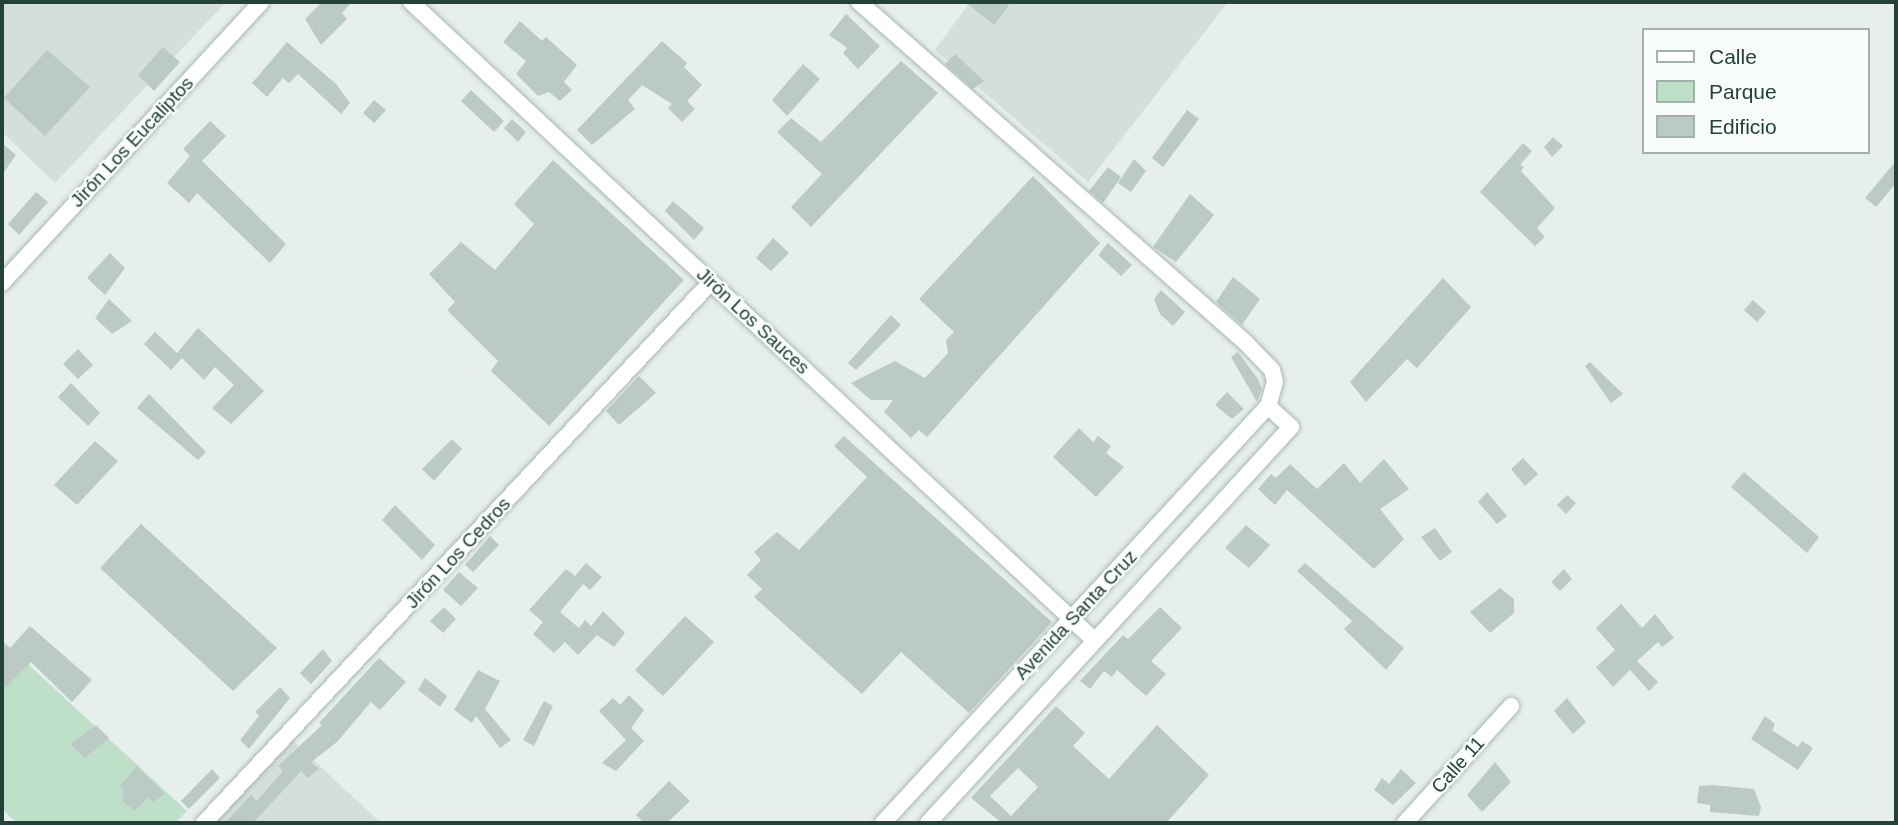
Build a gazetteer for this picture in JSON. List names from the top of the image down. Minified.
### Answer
{"streets":{"street":["Jirón Los Eucaliptos","Jirón Los Sauces","Jirón Los Cedros","Avenida Santa Cruz","Calle 11"]},"crossings":[["Jirón Los Sauces","Jirón Los Cedros"],["Jirón Los Sauces","Avenida Santa Cruz"]],"legend":["Calle","Parque","Edificio"]}
